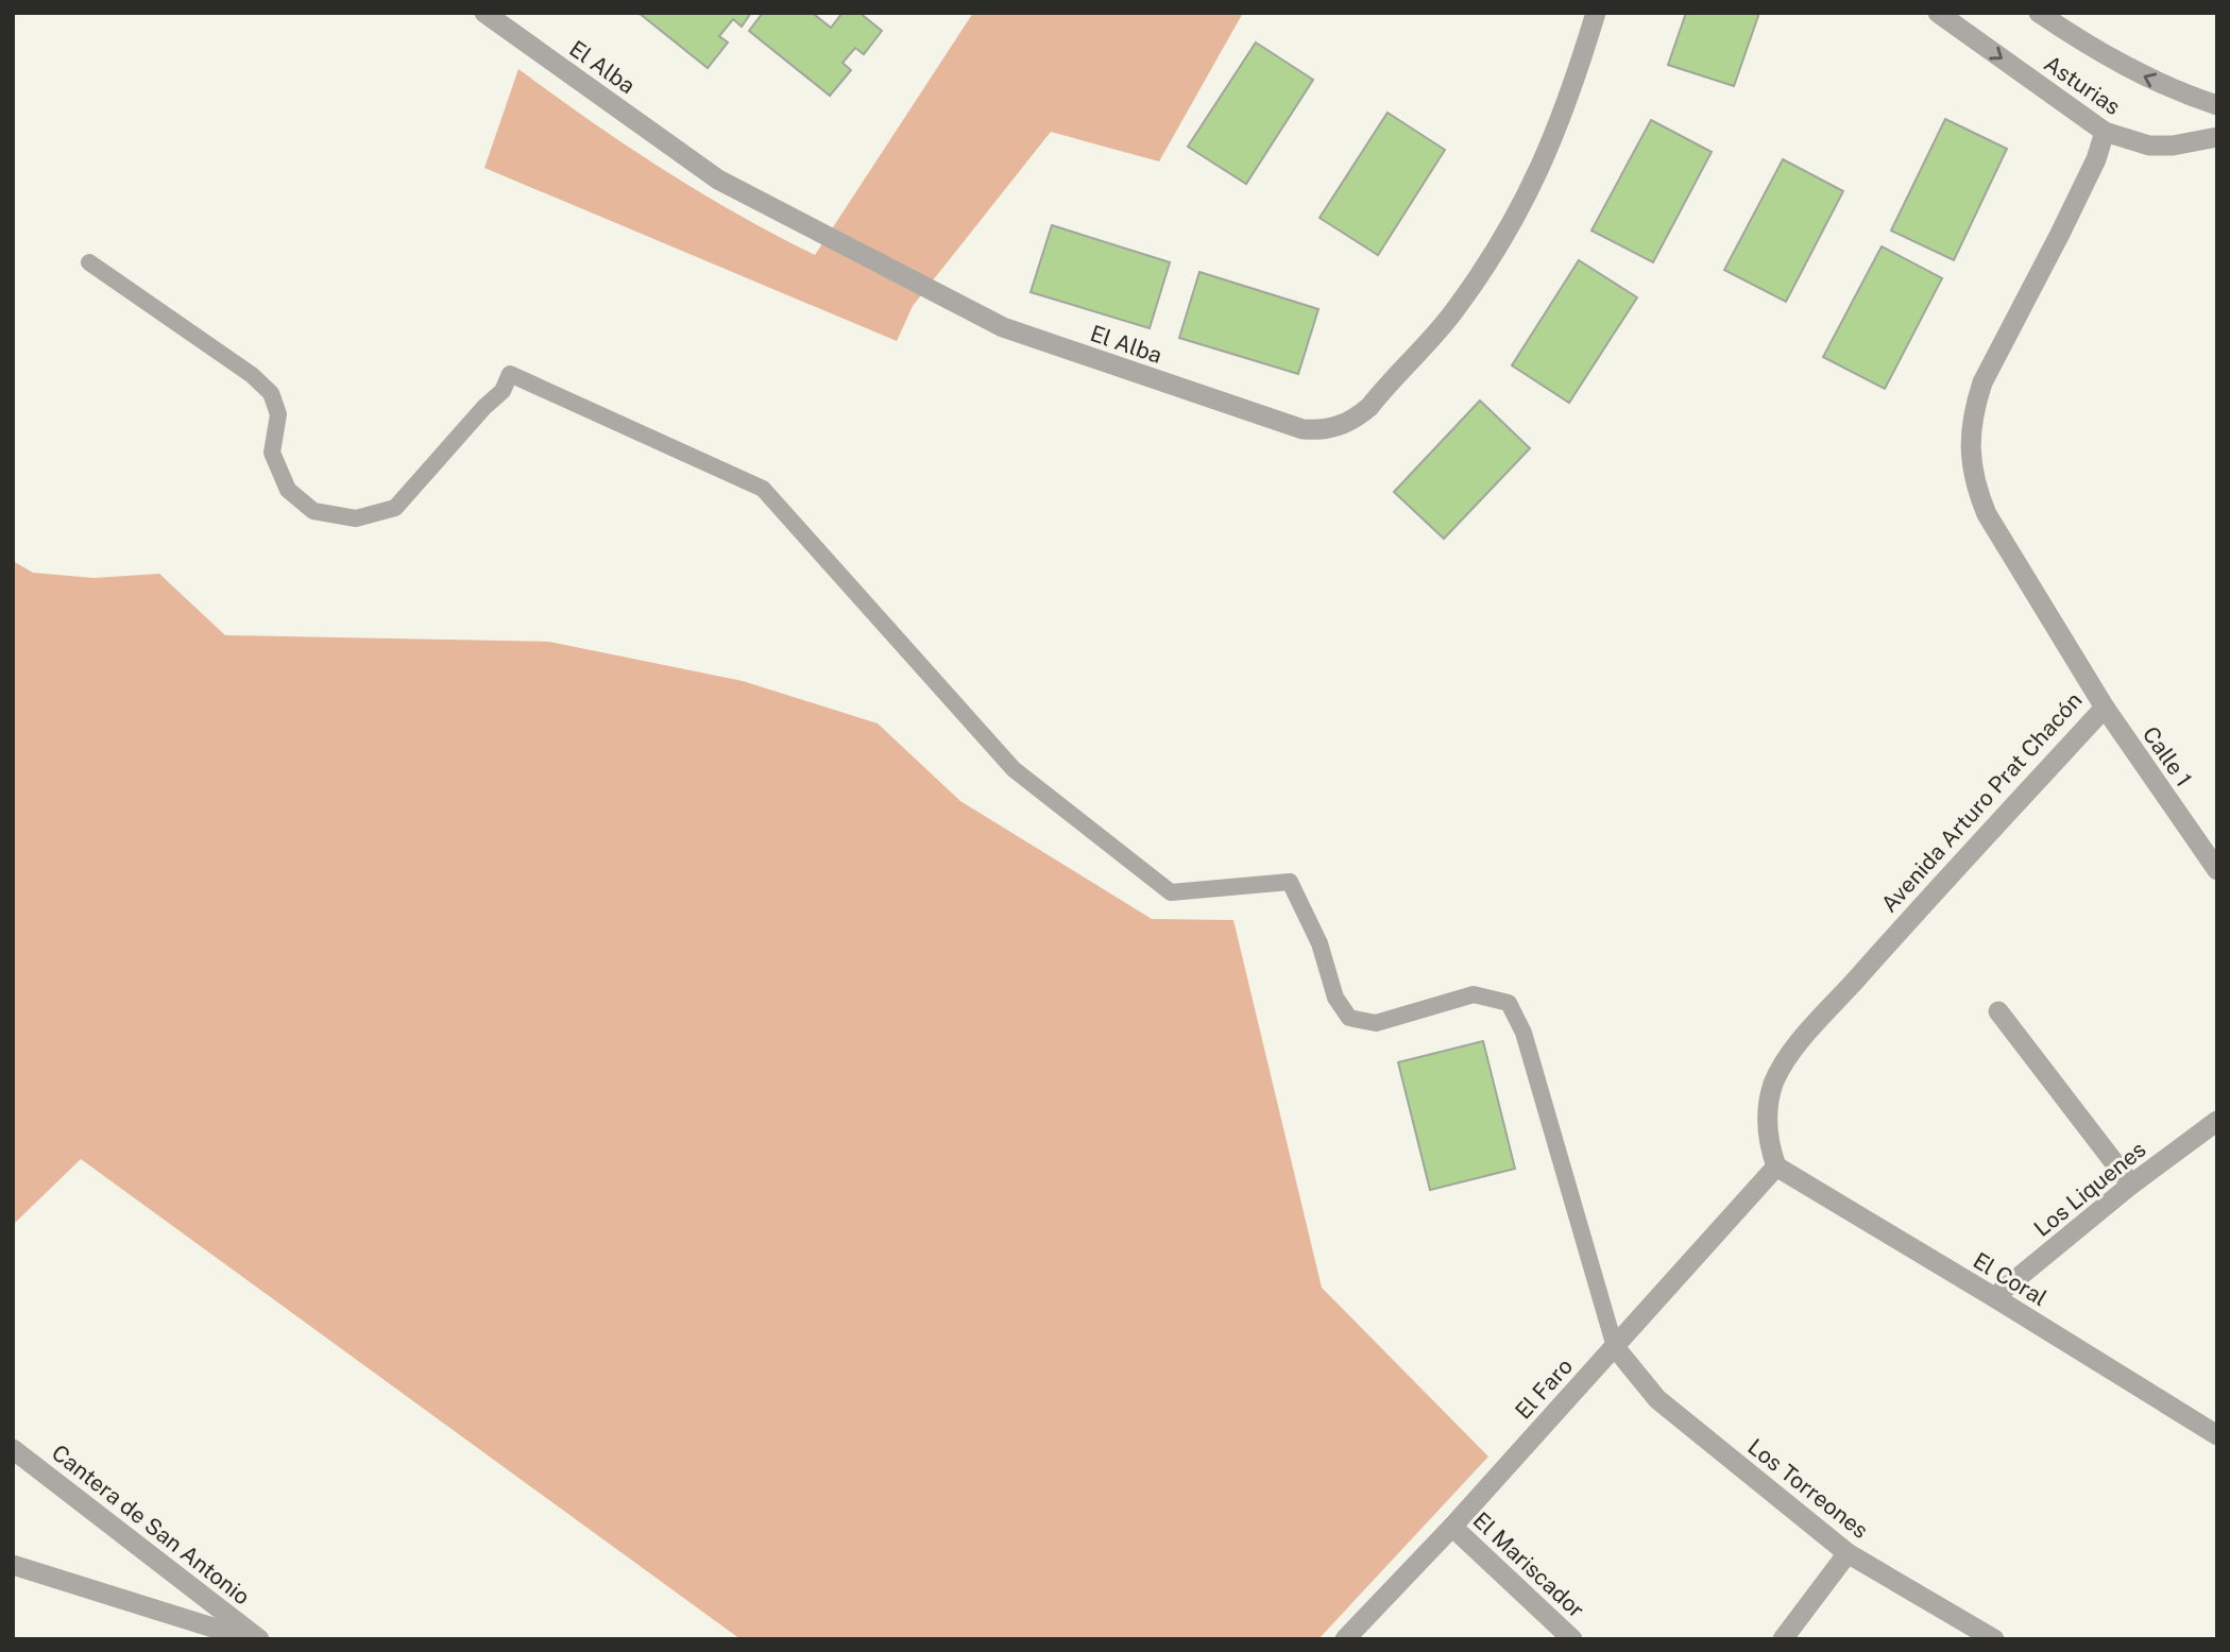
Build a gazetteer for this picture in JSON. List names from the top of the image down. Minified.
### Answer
{"streets":{"street":["El Alba","Asturias","Calle 1","Avenida Arturo Prat Chacón","Los Liquenes","El Coral","El Faro","Los Torreones","Cantera de San Antonio","El Mariscador"]},"crossings":[["Asturias","Avenida Arturo Prat Chacón"],["Calle 1","Avenida Arturo Prat Chacón"],["Avenida Arturo Prat Chacón","El Coral"],["Avenida Arturo Prat Chacón","El Faro"],["Los Liquenes","El Coral"],["El Coral","El Faro"],["El Faro","Los Torreones"],["El Faro","El Mariscador"]]}
